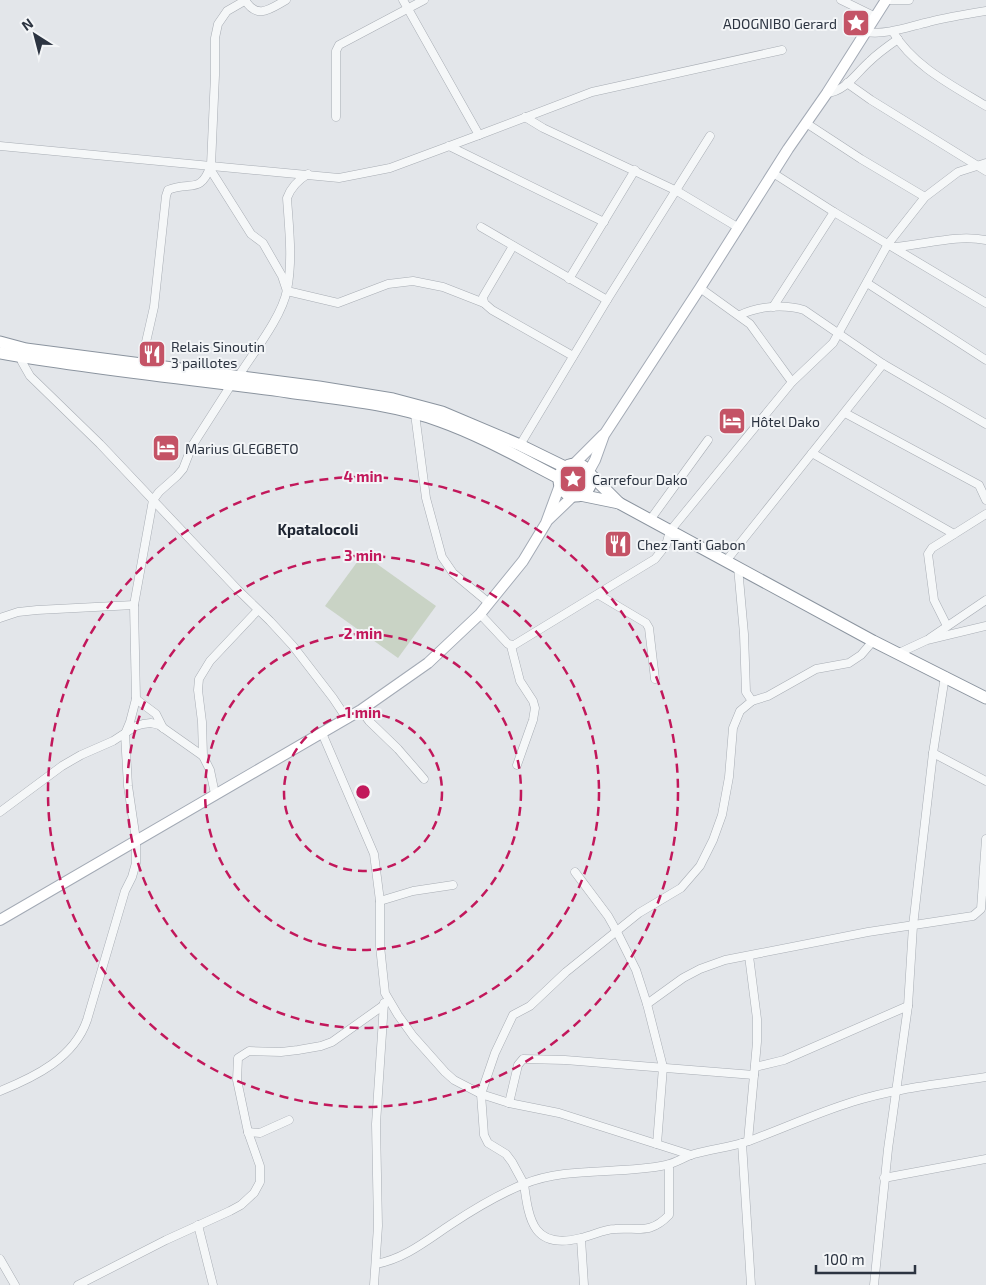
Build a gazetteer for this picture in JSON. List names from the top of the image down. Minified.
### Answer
{"districts":["Kpatalocoli"],"places":{"place":["ADOGNIBO Gerard","Carrefour Dako"],"restaurant":["Relais Sinoutin 3 paillotes","Chez Tanti Gabon"],"hotel":["Hôtel Dako","Marius GLEGBETO"]},"scale_bar":"100 m","north":"top left","rings":["4 min","3 min","2 min","1 min"]}
